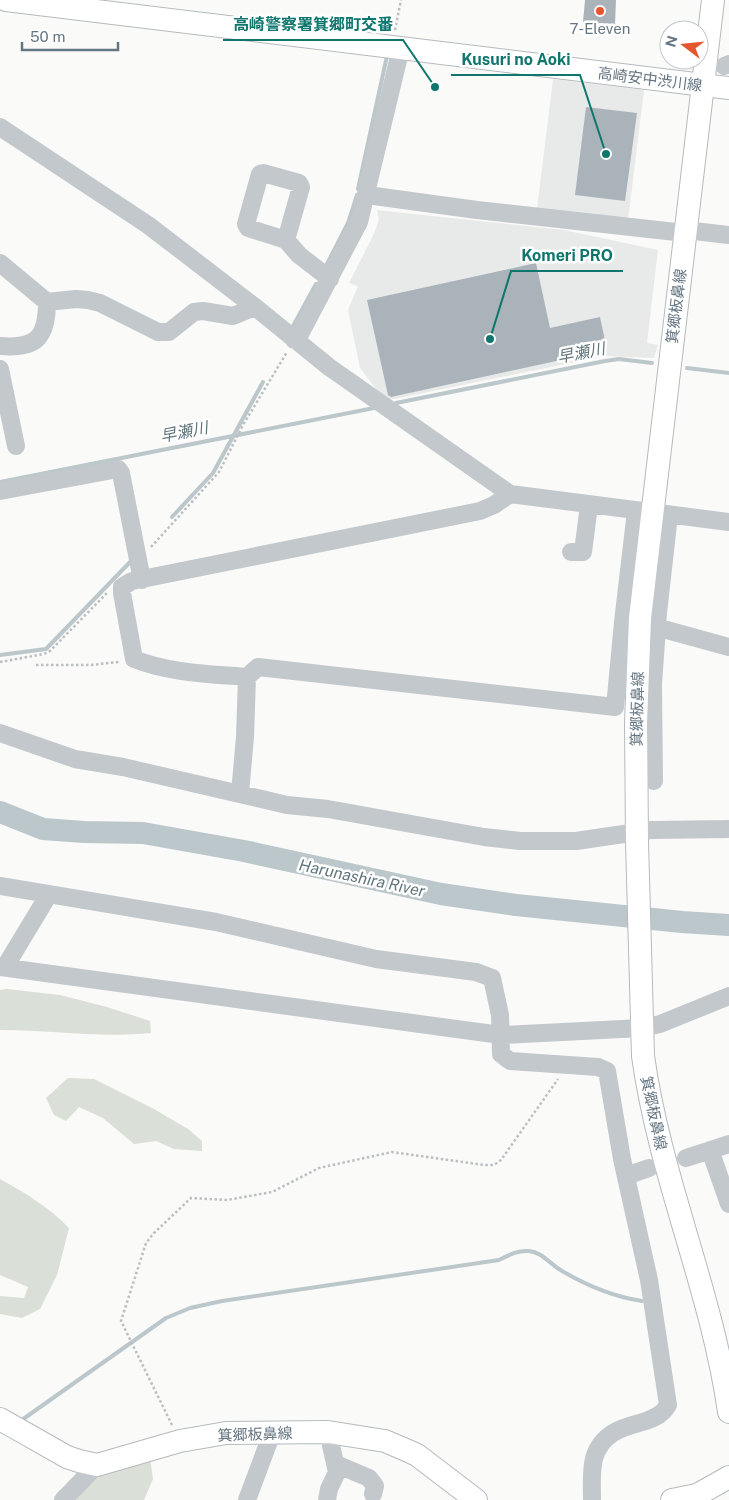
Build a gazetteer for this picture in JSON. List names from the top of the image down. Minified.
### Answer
{"streets":{"main road":["高崎安中渋川線","箕郷板鼻線"]},"crossings":[["高崎安中渋川線","箕郷板鼻線"]],"water":["早瀬川","Harunashira River"],"places":["7-Eleven","高崎警察署箕郷町交番","Kusuri no Aoki","Komeri PRO"],"scale_bar":"50 m","north":"left"}
